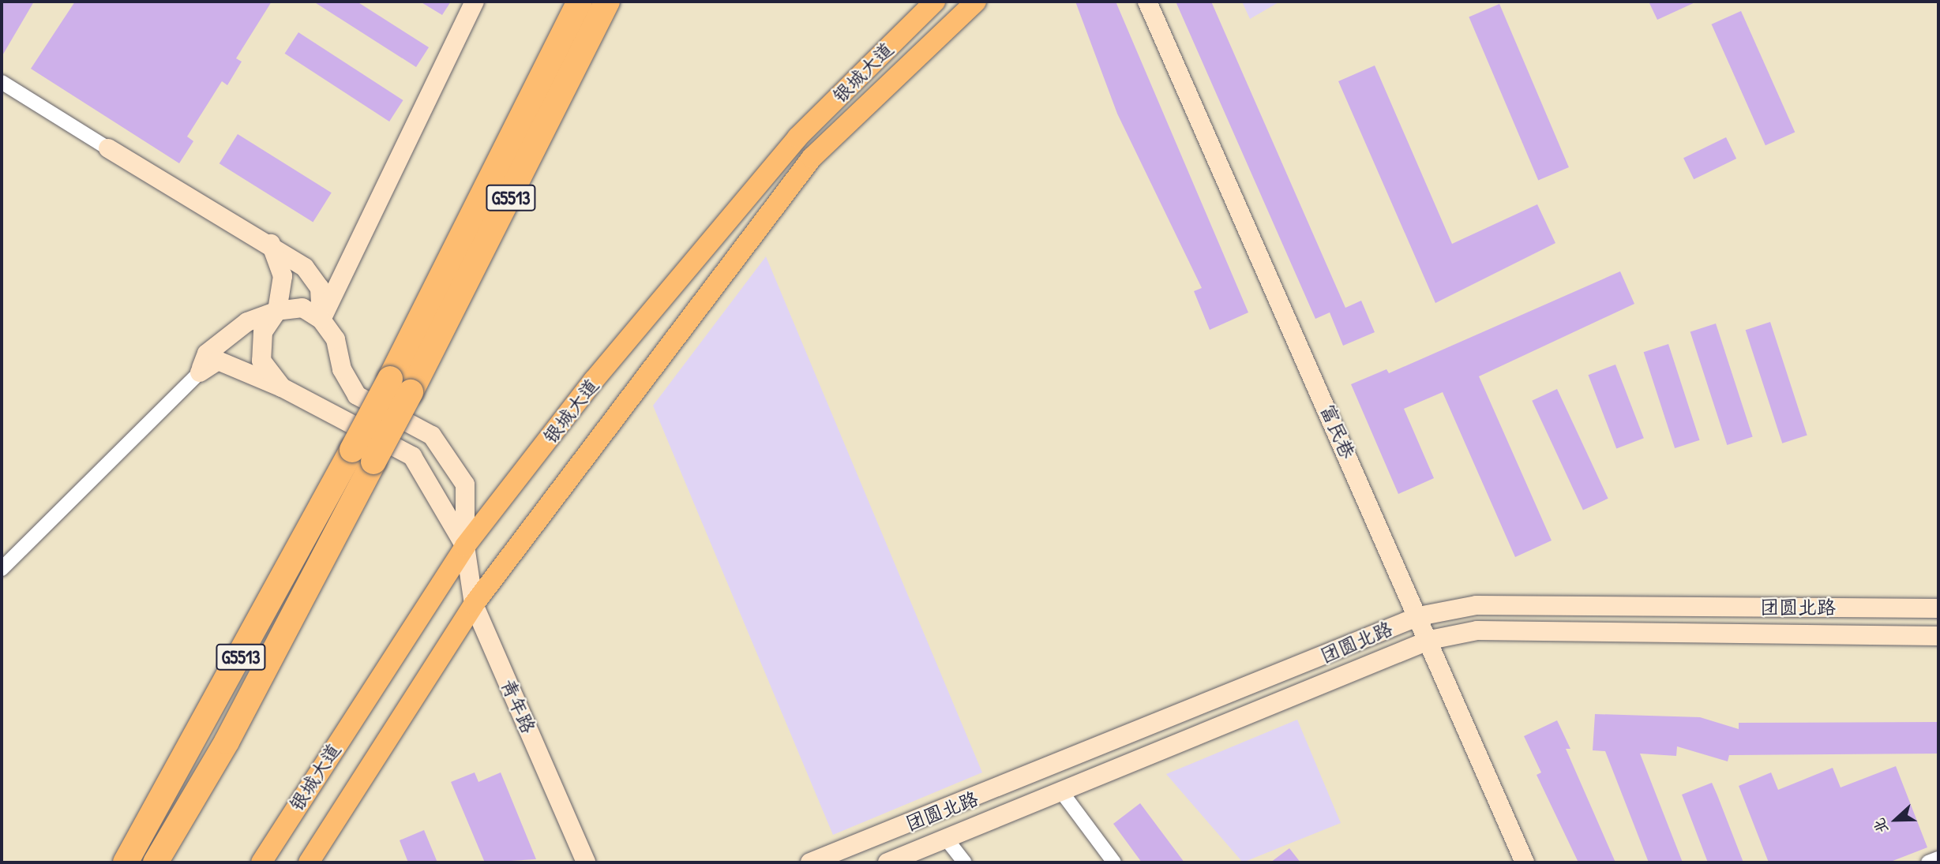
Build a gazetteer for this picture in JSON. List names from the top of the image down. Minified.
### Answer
{"streets":{"highway":["G5513"],"main road":["银城大道"],"street":["富民巷","团圆北路","青年路"]},"crossings":[["银城大道","青年路"],["富民巷","团圆北路"]],"north":"left"}
